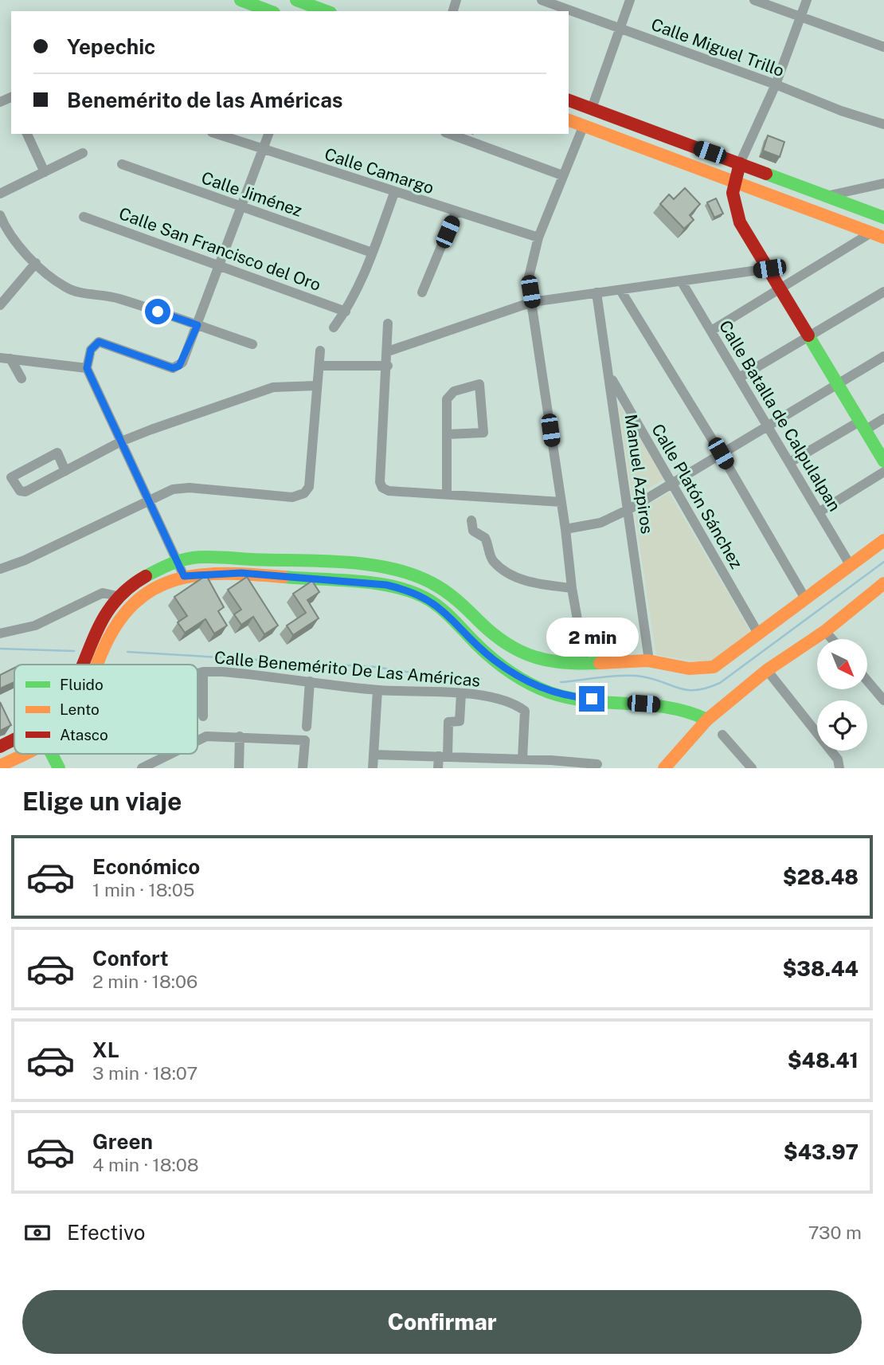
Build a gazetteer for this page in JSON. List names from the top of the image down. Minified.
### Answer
{"streets":{"street":["Calle Miguel Trillo","Calle Camargo","Calle Jiménez","Calle San Francisco del Oro","Calle Batalla de Calpulalpan","Manuel Azpiros","Calle Platón Sánchez","Calle Benemérito De Las Américas"]},"crossings":[["Manuel Azpiros","Calle Platón Sánchez"]],"legend":["Fluido","Lento","Atasco"],"north":"bottom right","page":{"banner":["Yepechic","Benemérito de las Américas"],"bubble":"2 min","heading":"Elige un viaje","list":[{"name":"Económico","note":"1 min · 18:05","value":"$28.48"},{"name":"Confort","note":"2 min · 18:06","value":"$38.44"},{"name":"XL","note":"3 min · 18:07","value":"$48.41"},{"name":"Green","note":"4 min · 18:08","value":"$43.97"}],"pay":["Efectivo","730 m"],"buttons":"Confirmar"}}
